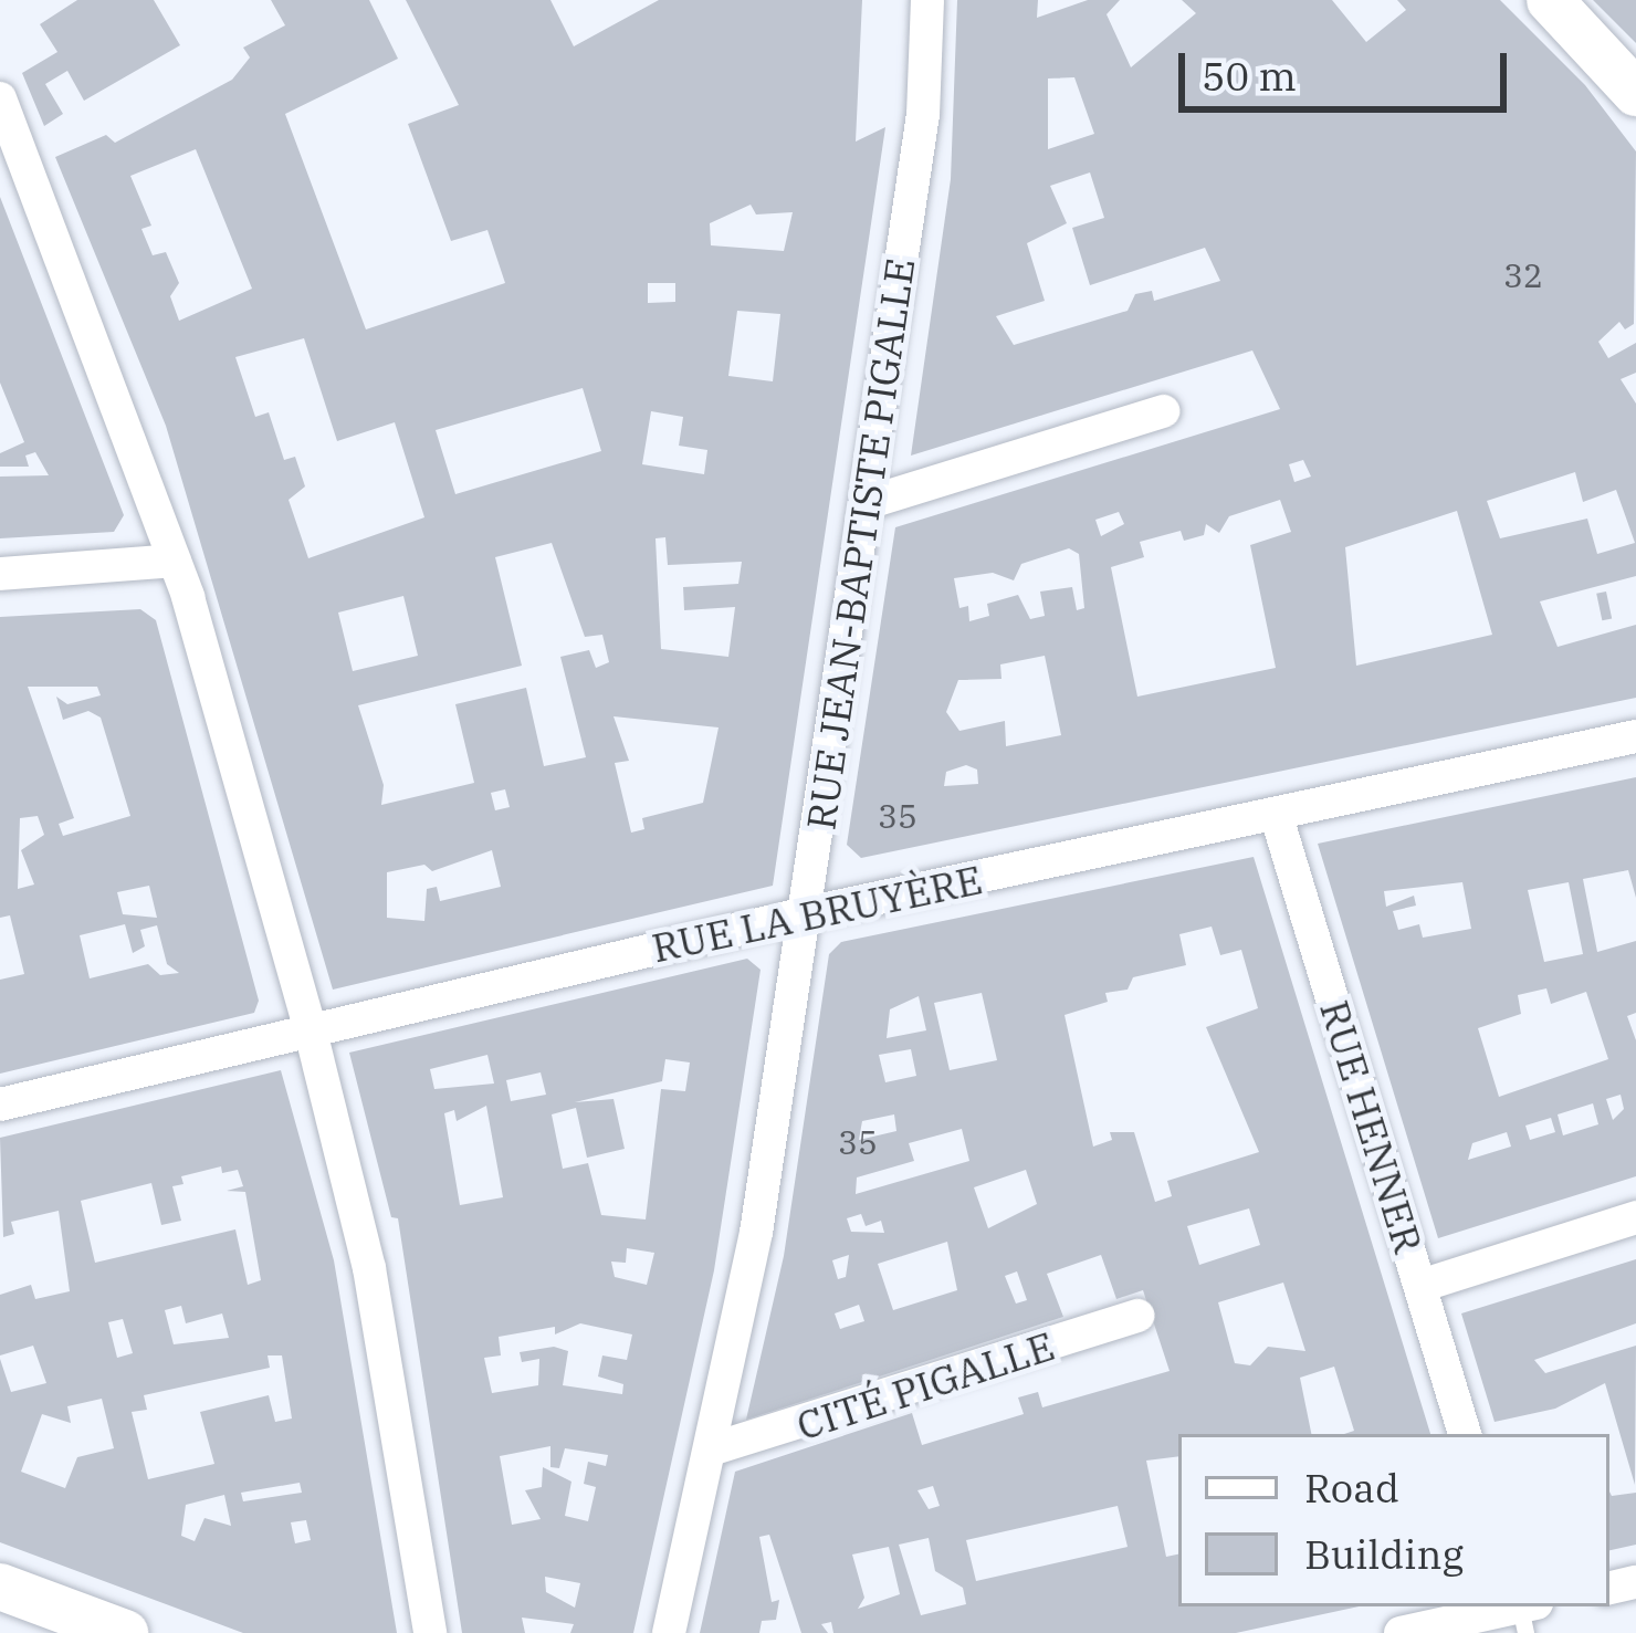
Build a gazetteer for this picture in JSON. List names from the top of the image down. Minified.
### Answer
{"streets":{"street":["RUE JEAN-BAPTISTE PIGALLE","RUE LA BRUYÈRE","RUE HENNER","CITÉ PIGALLE"]},"crossings":[["RUE JEAN-BAPTISTE PIGALLE","RUE LA BRUYÈRE"],["RUE JEAN-BAPTISTE PIGALLE","CITÉ PIGALLE"],["RUE LA BRUYÈRE","RUE HENNER"]],"house_numbers":["32","35","35"],"legend":["Road","Building"],"scale_bar":"50 m"}
